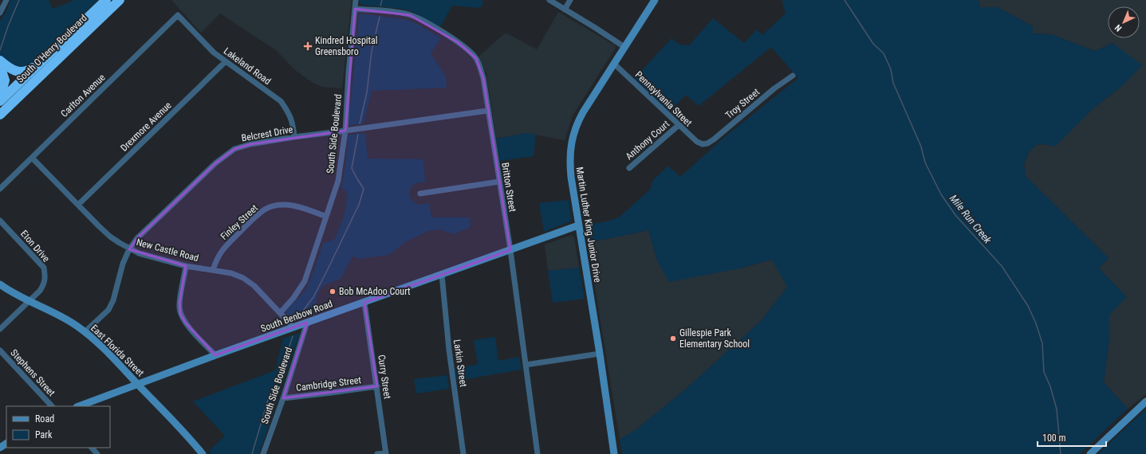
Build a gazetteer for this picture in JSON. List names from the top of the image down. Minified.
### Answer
{"streets":{"highway":["South O'Henry Boulevard"],"main road":["Martin Luther King Junior Drive","South Benbow Road","East Florida Street"],"street":["Lakeland Road","Carlton Avenue","Pennsylvania Street","Troy Street","Drexmore Avenue","Belcrest Drive","South Side Boulevard","Anthony Court","Britton Street","Finley Street","Eton Drive","New Castle Road","Larkin Street","Stephens Street","Curry Street","Cambridge Street"]},"crossings":[["Lakeland Road","Carlton Avenue"],["Lakeland Road","Drexmore Avenue"],["Lakeland Road","Belcrest Drive"],["Carlton Avenue","New Castle Road"],["Pennsylvania Street","Troy Street"],["Pennsylvania Street","Anthony Court"],["Pennsylvania Street","Martin Luther King Junior Drive"],["Drexmore Avenue","New Castle Road"],["Belcrest Drive","South Side Boulevard"],["Belcrest Drive","Britton Street"],["Belcrest Drive","New Castle Road"],["Belcrest Drive","East Florida Street"],["South Side Boulevard","Britton Street"],["South Side Boulevard","Finley Street"],["South Side Boulevard","New Castle Road"],["South Side Boulevard","South Benbow Road"],["South Side Boulevard","Cambridge Street"],["Britton Street","South Benbow Road"],["Finley Street","New Castle Road"],["Martin Luther King Junior Drive","South Benbow Road"],["Eton Drive","East Florida Street"],["New Castle Road","South Benbow Road"],["South Benbow Road","East Florida Street"],["South Benbow Road","Larkin Street"],["South Benbow Road","Curry Street"],["Curry Street","Cambridge Street"]],"water":["Mile Run Creek"],"places":{"health":["Kindred Hospital Greensboro"],"other":["Bob McAdoo Court","Gillespie Park Elementary School"]},"legend":["Road","Park"],"scale_bar":"100 m","north":"bottom left"}
